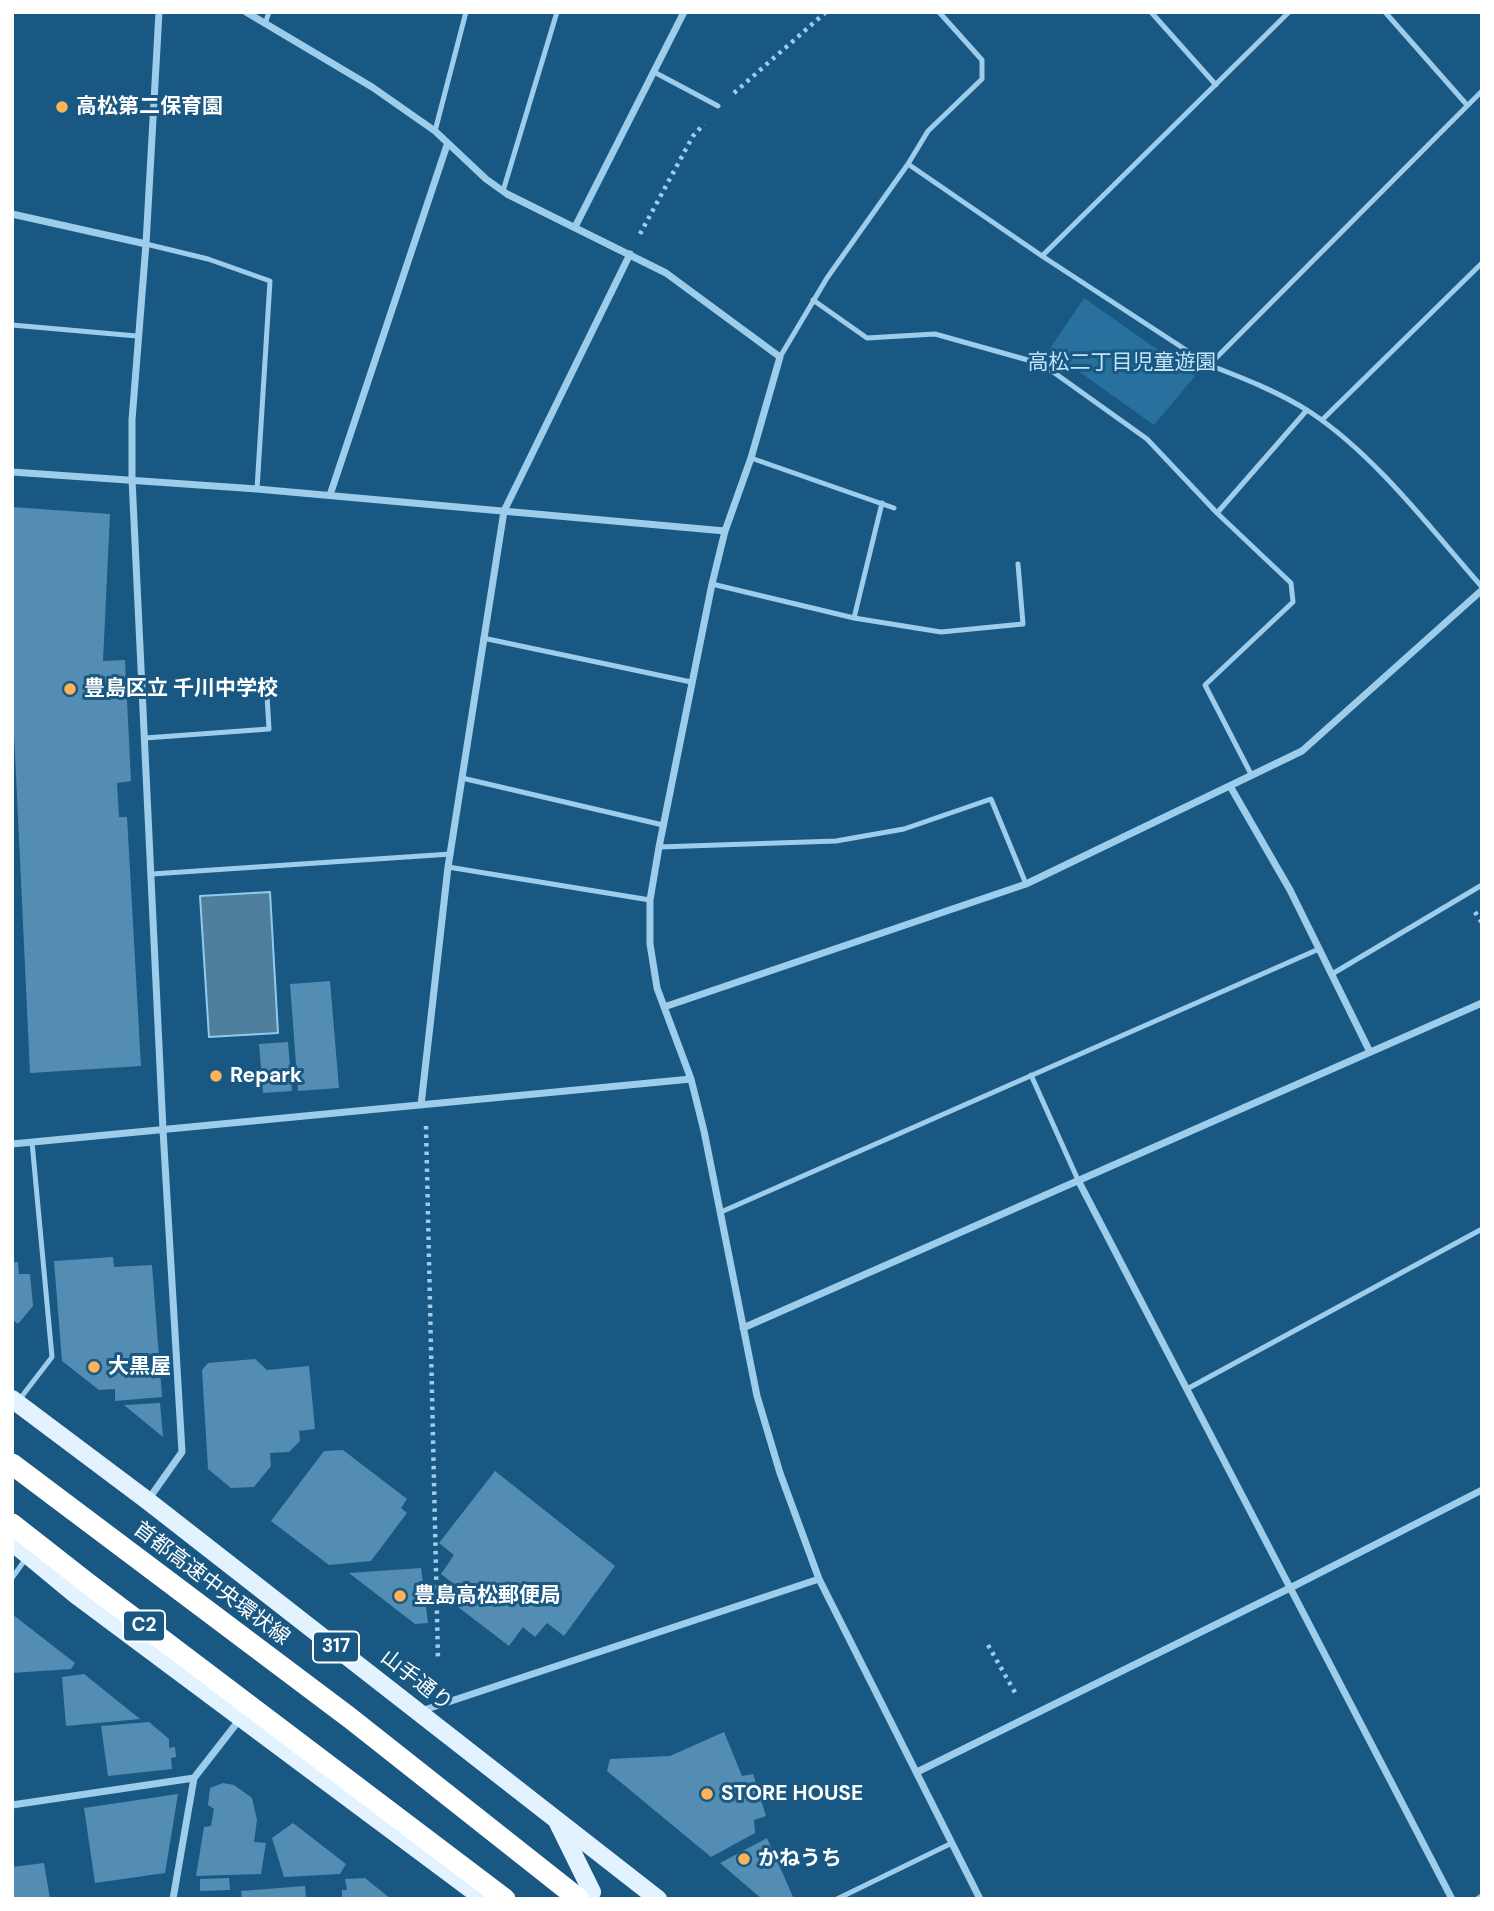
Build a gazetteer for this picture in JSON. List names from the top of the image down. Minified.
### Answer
{"streets":{"highway":["首都高速中央環状線","C2"],"main road":["317","山手通り"]},"parks":["高松二丁目児童遊園"],"places":["高松第二保育園","豊島区立 千川中学校","Repark","大黒屋","豊島高松郵便局","STORE HOUSE","かねうち"]}
